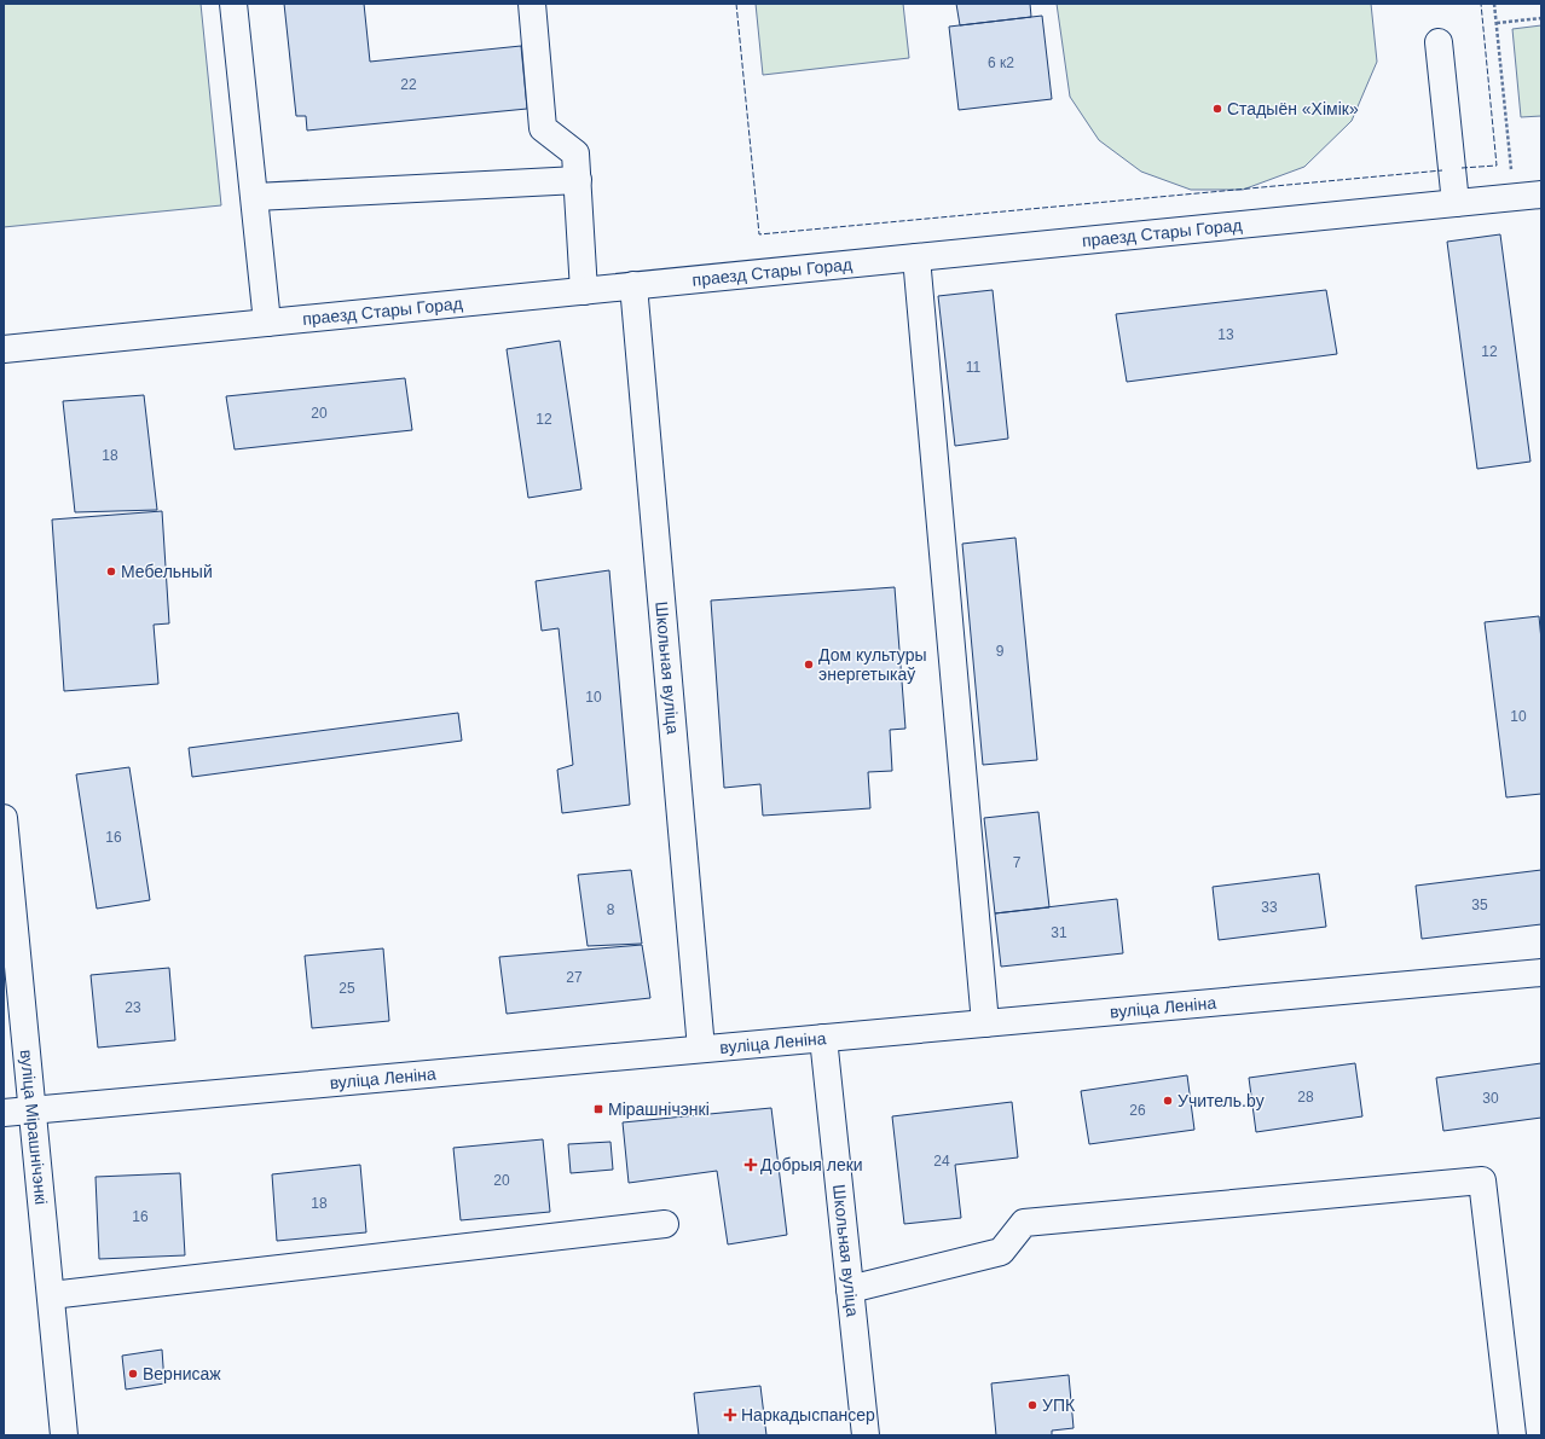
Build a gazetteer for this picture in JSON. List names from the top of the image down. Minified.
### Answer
{"streets":{"street":["праезд Стары Горад","Школьная вуліца","вуліца Леніна","вуліца Мірашнічэнкі"]},"crossings":[["праезд Стары Горад","Школьная вуліца"],["Школьная вуліца","вуліца Леніна"],["вуліца Леніна","вуліца Мірашнічэнкі"]],"places":{"other":["Стадыён «Хімік»","Мебельный","Дом культуры энергетыкаў","Учитель.by","Вернисаж","УПК"],"transit":["Мірашнічэнкі"],"health":["Добрыя леки","Наркадыспансер"]},"house_numbers":["6 к2","22","13","12","11","20","12","18","9","10","10","16","7","35","33","8","31","27","25","23","28","30","26","24","20","18","16"]}
